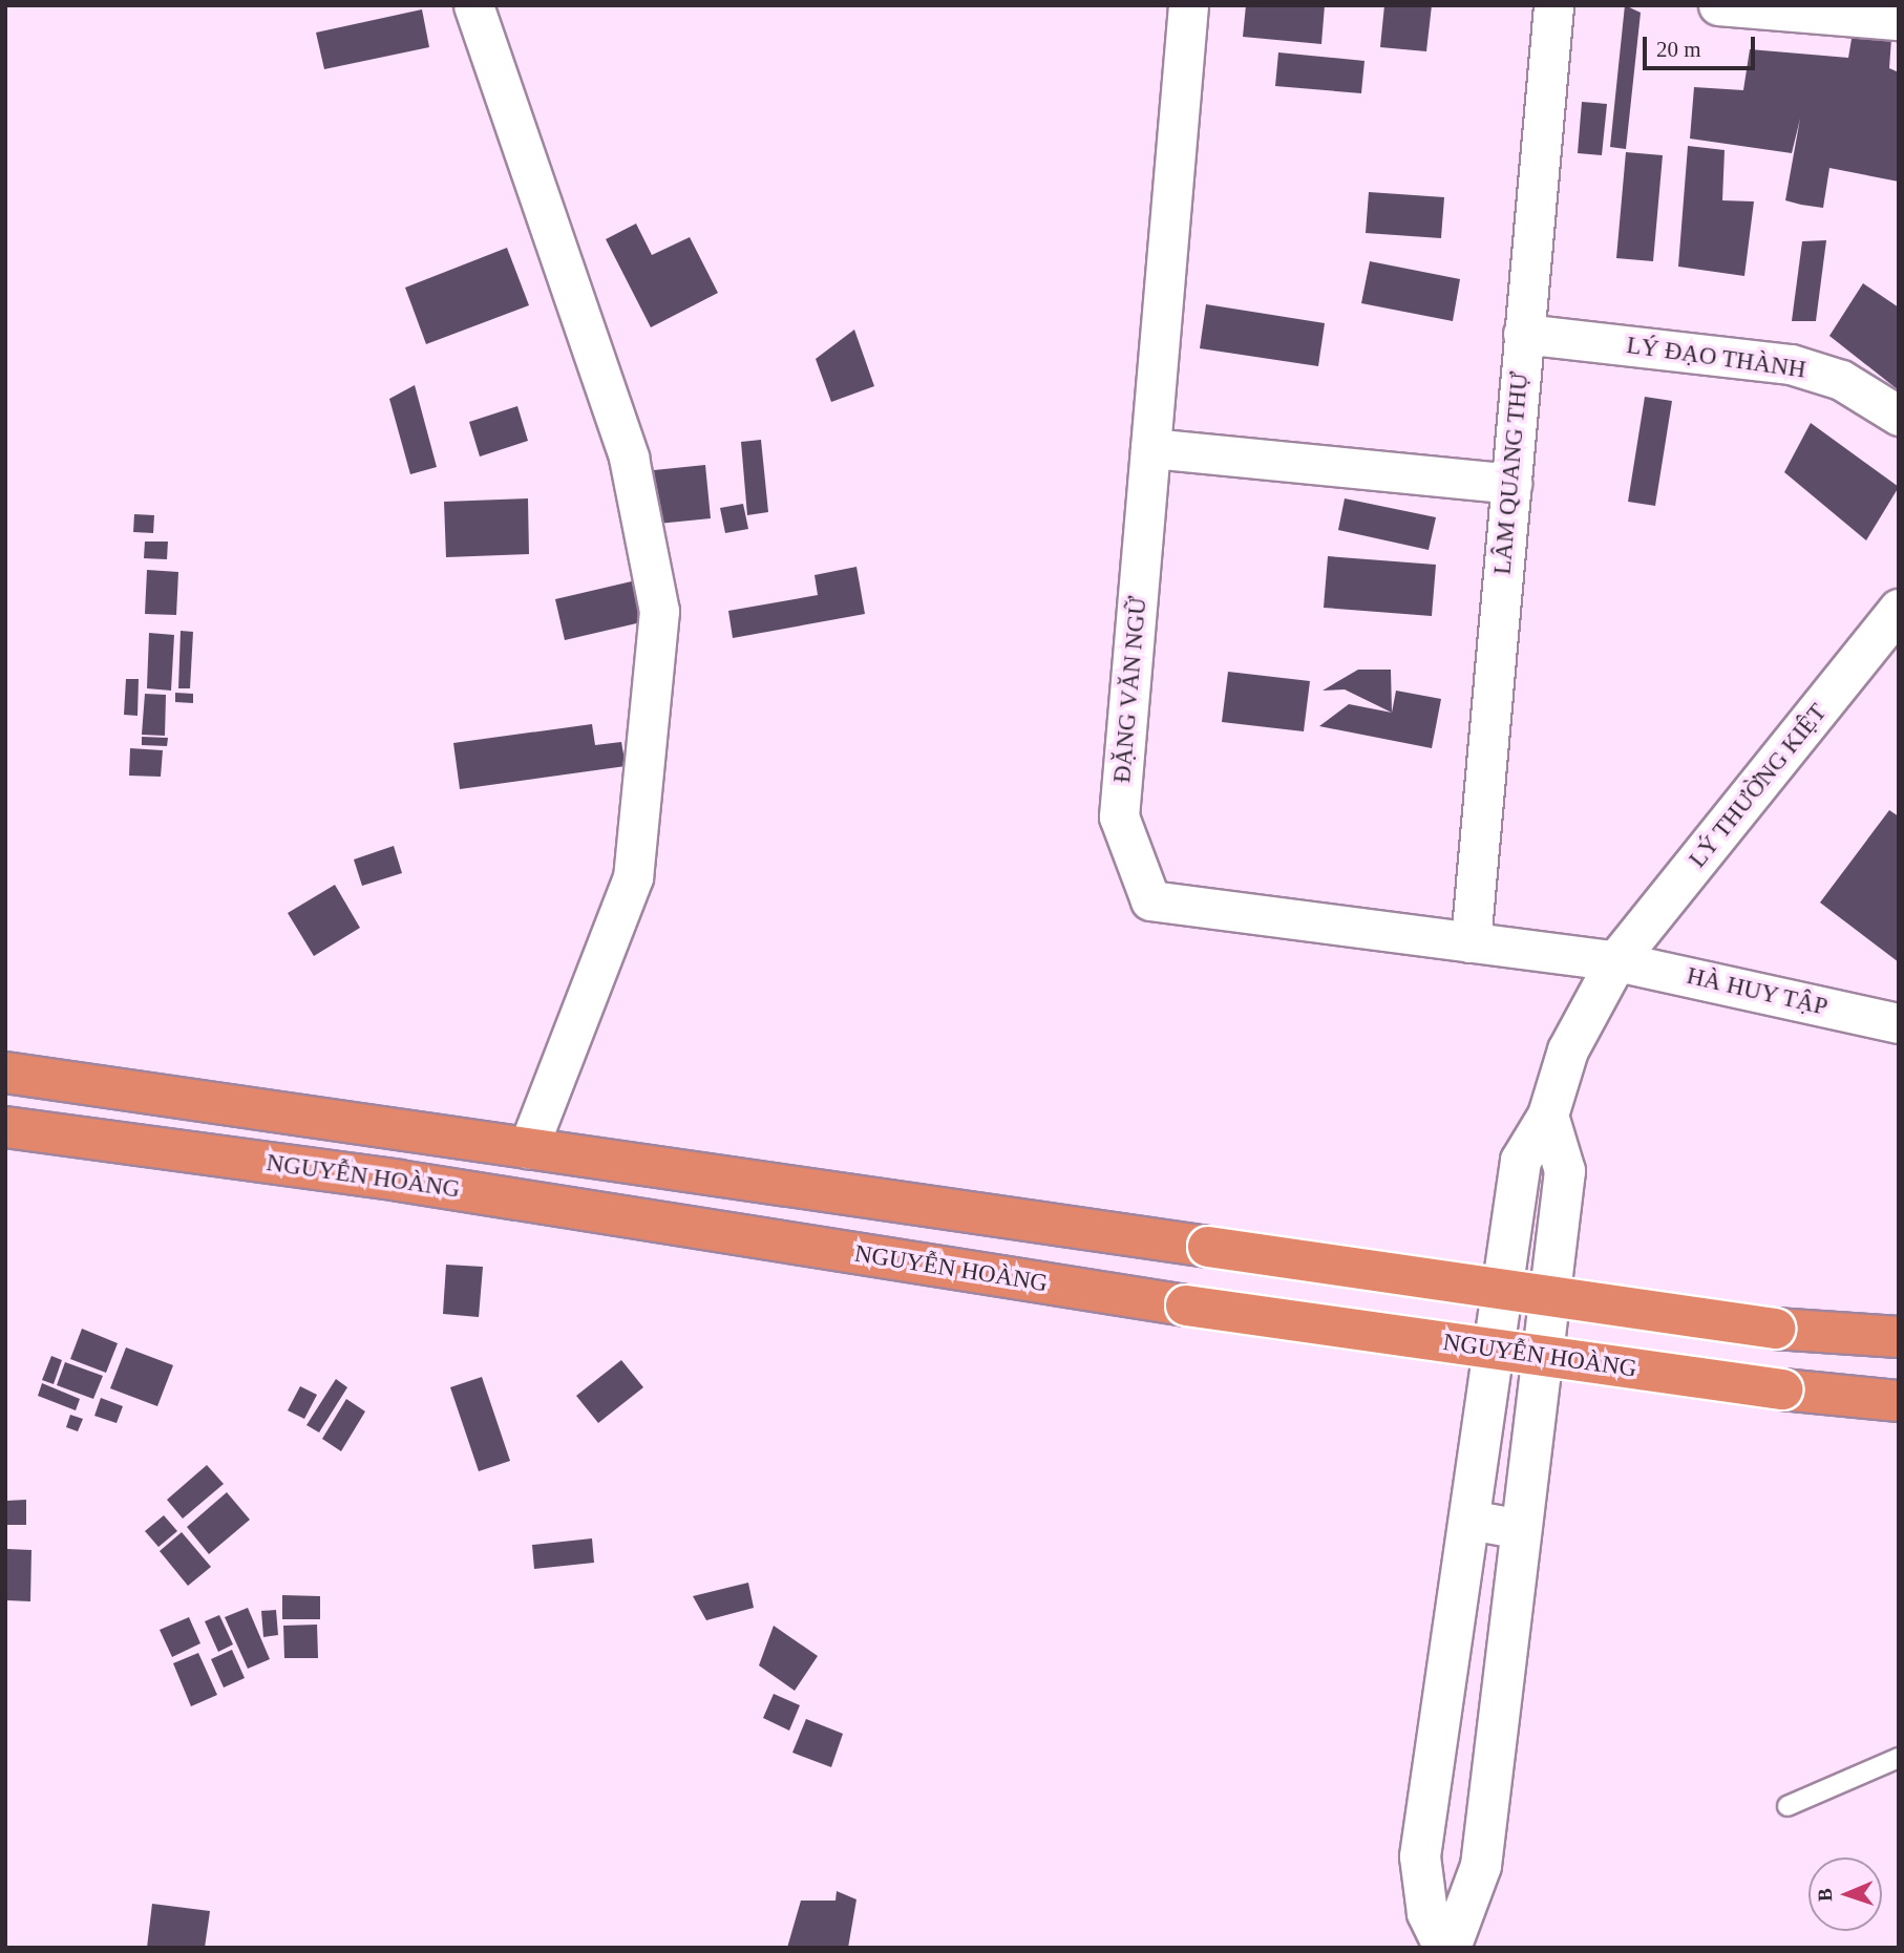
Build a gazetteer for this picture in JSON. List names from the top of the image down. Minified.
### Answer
{"streets":{"highway":["NGUYỄN HOÀNG"],"street":["LÝ ĐẠO THÀNH","LÂM QUANG THỰ","ĐẶNG VĂN NGỮ","LÝ THƯỜNG KIỆT","HÀ HUY TẬP"]},"crossings":[["LÝ ĐẠO THÀNH","LÂM QUANG THỰ"],["LÂM QUANG THỰ","ĐẶNG VĂN NGỮ"],["ĐẶNG VĂN NGỮ","LÝ THƯỜNG KIỆT"],["ĐẶNG VĂN NGỮ","HÀ HUY TẬP"],["LÝ THƯỜNG KIỆT","HÀ HUY TẬP"]],"scale_bar":"20 m","north":"left"}
